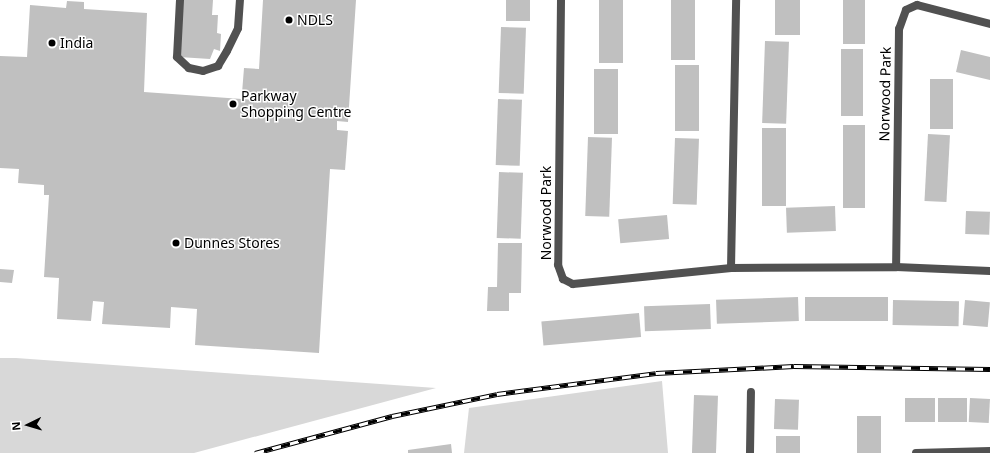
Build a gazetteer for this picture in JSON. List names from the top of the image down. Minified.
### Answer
{"streets":{"street":["Norwood Park"]},"places":["NDLS","India","Parkway Shopping Centre","Dunnes Stores"],"north":"left"}
